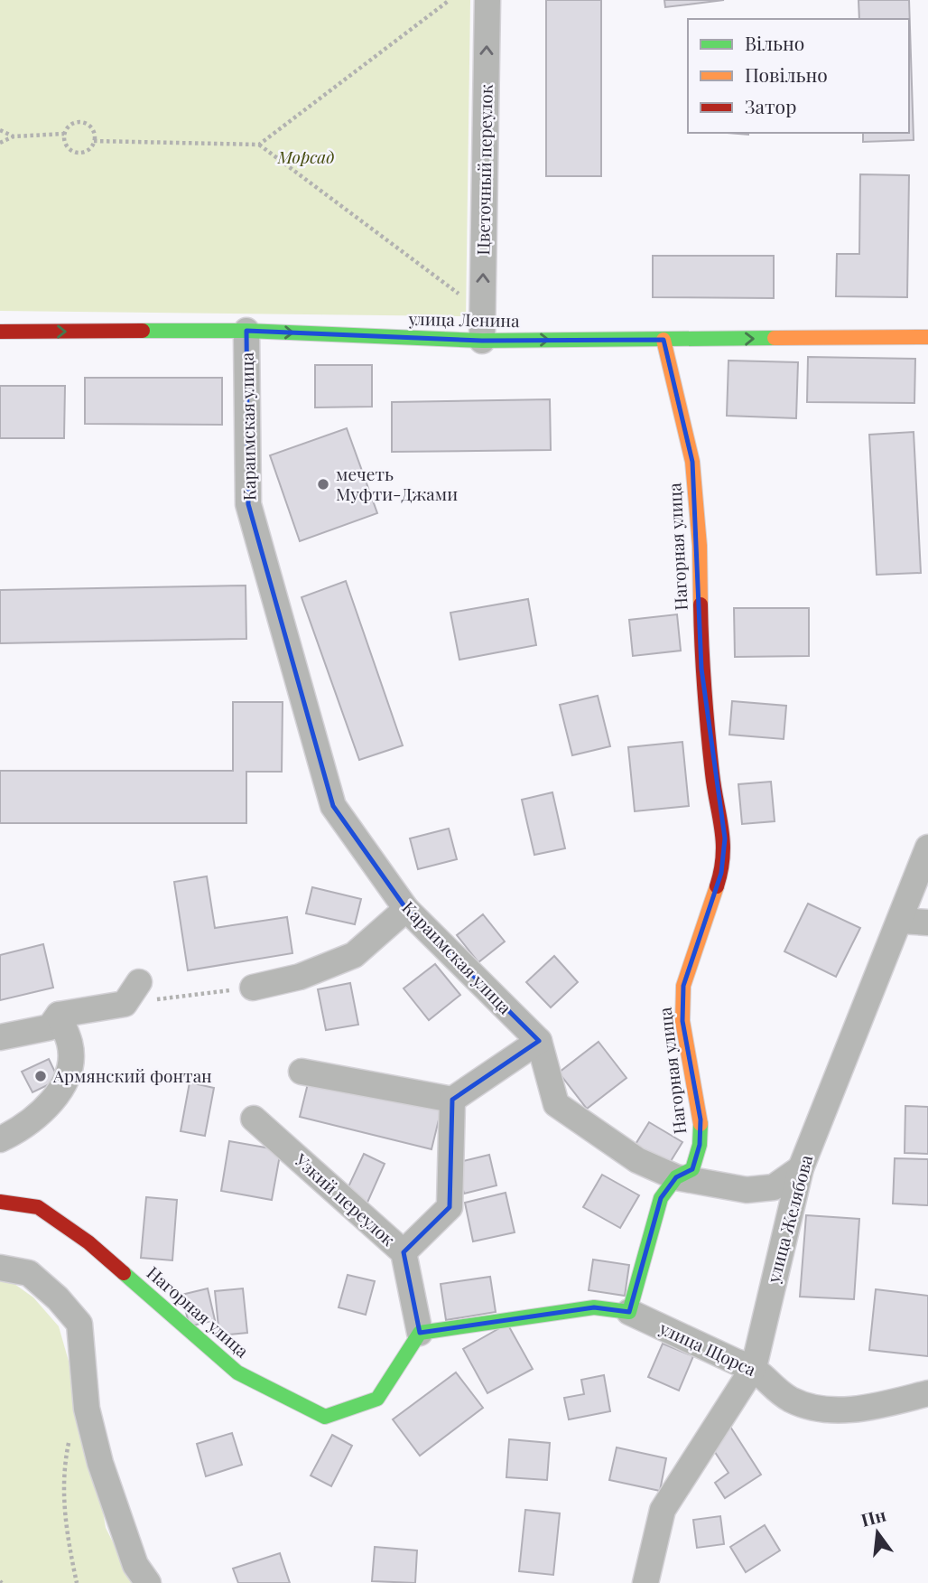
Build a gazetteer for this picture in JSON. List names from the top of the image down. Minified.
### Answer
{"streets":{"street":["Цветочный переулок","улица Ленина","Караимская улица","Нагорная улица","Узкий переулок","улица Желябова","улица Щорса"]},"crossings":[["Цветочный переулок","улица Ленина"],["улица Ленина","Караимская улица"],["улица Ленина","Нагорная улица"],["Нагорная улица","Узкий переулок"],["Нагорная улица","улица Щорса"],["улица Желябова","улица Щорса"]],"one_way":["Цветочный переулок","улица Ленина"],"parks":["Морсад"],"places":["мечеть Муфти-Джами","Армянский фонтан"],"legend":["Вільно","Повільно","Затор"],"north":"top"}
